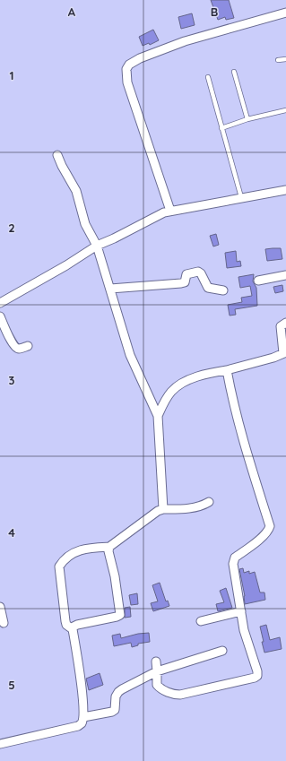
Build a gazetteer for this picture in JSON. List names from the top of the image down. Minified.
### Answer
{"grid":{"columns":["A","B"],"rows":["1","2","3","4","5"]}}
